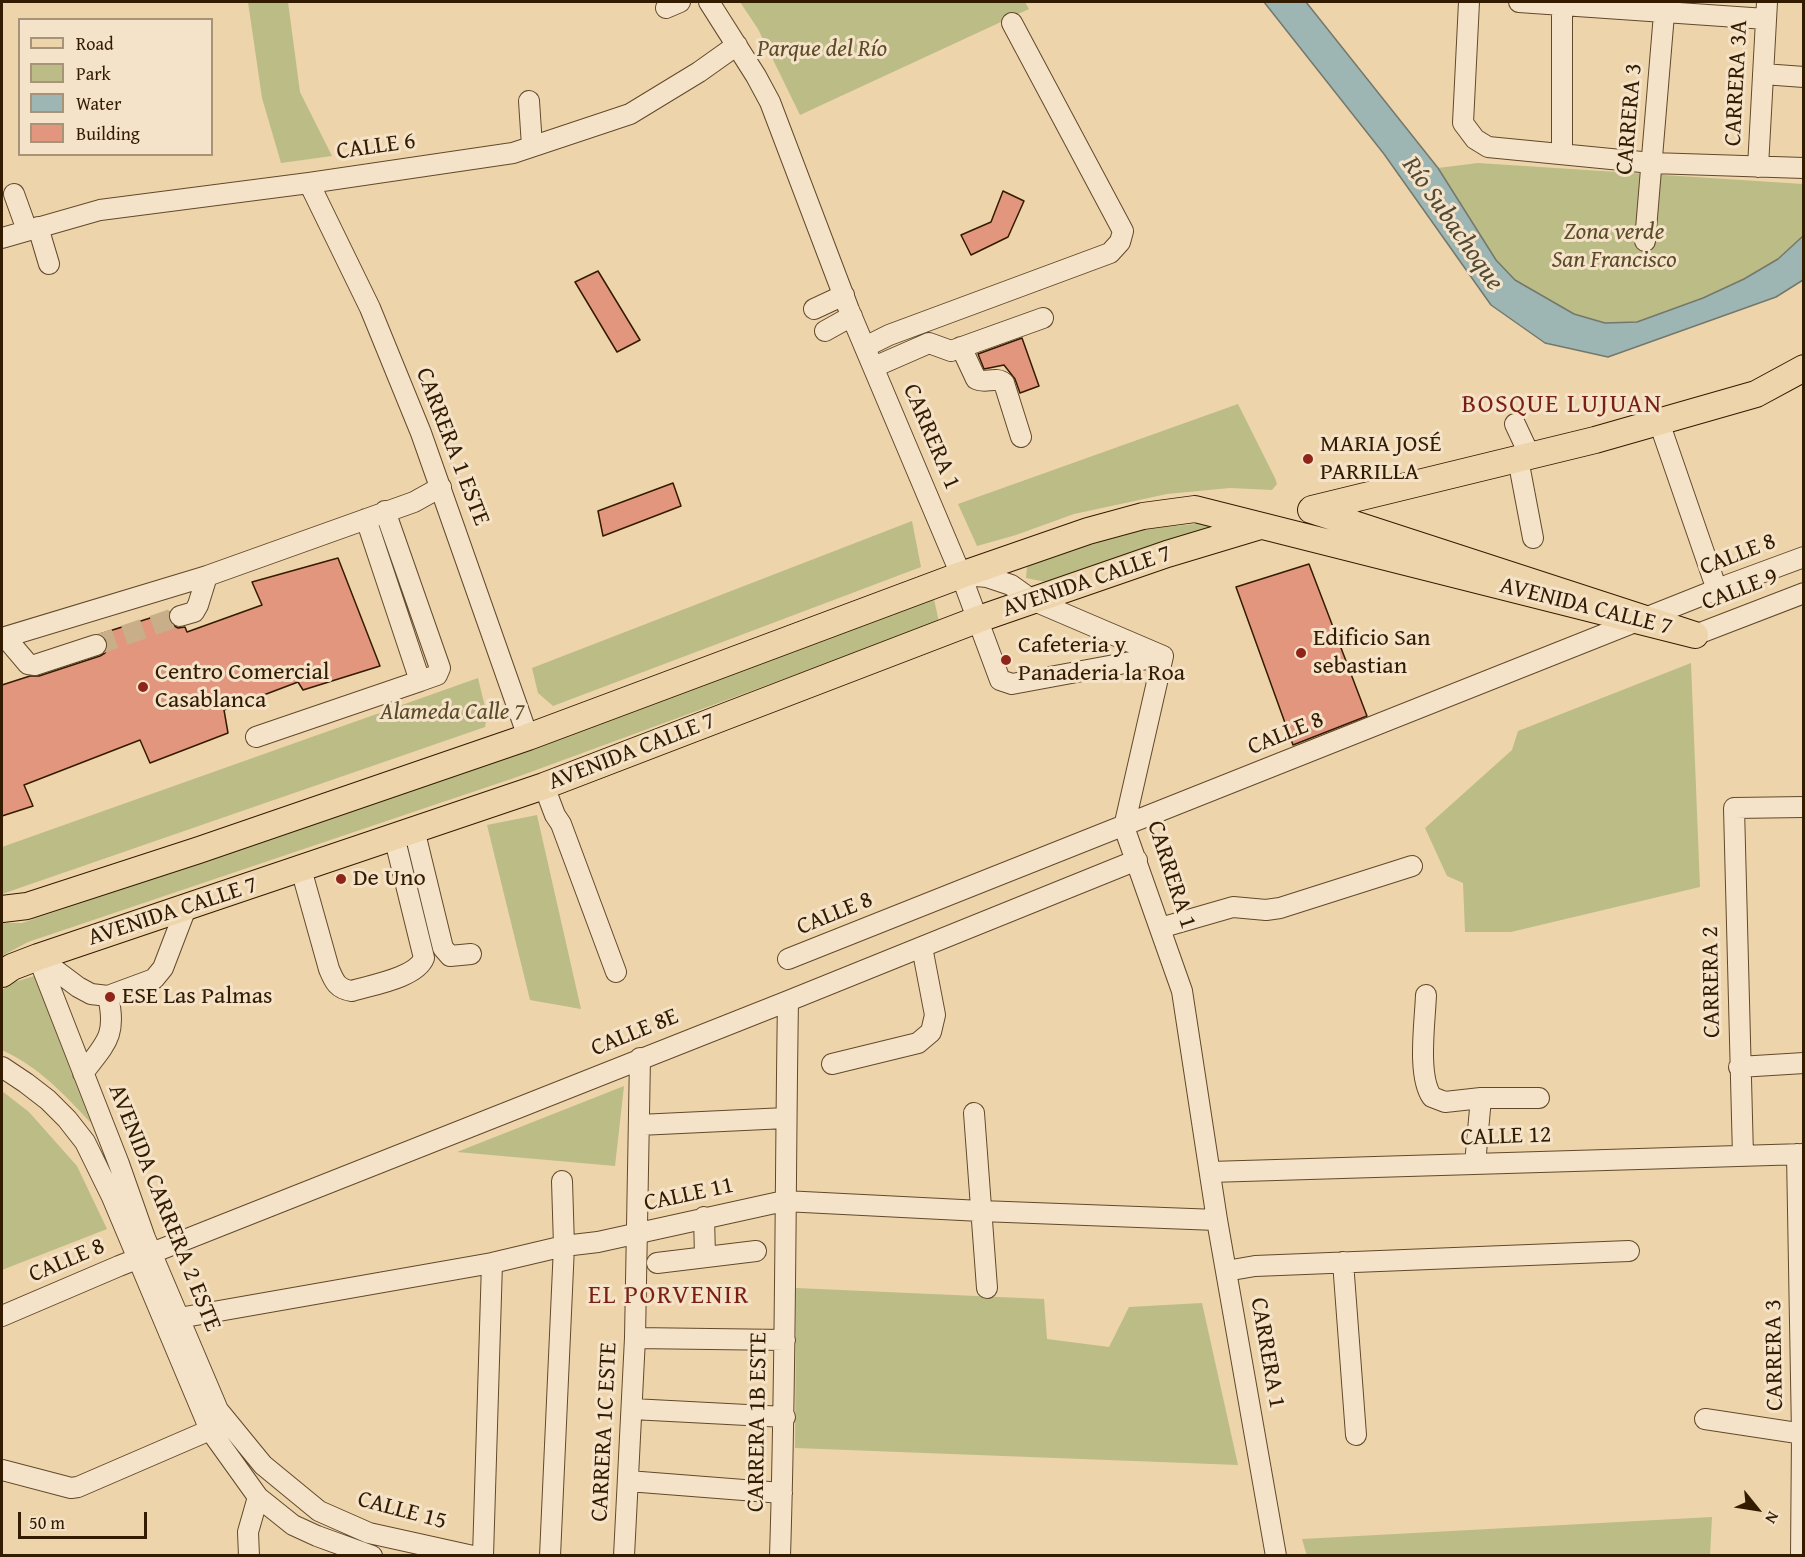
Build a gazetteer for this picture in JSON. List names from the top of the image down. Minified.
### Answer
{"streets":{"main road":["AVENIDA CALLE 7"],"street":["CARRERA 3A","CARRERA 3","CALLE 6","CARRERA 1","CARRERA 1 ESTE","CALLE 8","CALLE 9","CARRERA 2","CALLE 8E","CALLE 12","CALLE 11","AVENIDA CARRERA 2 ESTE","CARRERA 1B ESTE","CARRERA 1C ESTE","CALLE 15"]},"crossings":[["CARRERA 3","CALLE 12"],["CALLE 6","CARRERA 1"],["CALLE 6","CARRERA 1 ESTE"],["CARRERA 1","CALLE 8"],["CARRERA 1","AVENIDA CALLE 7"],["CARRERA 1","CALLE 8E"],["CARRERA 1","CALLE 12"],["CARRERA 1","CALLE 11"],["CARRERA 1 ESTE","AVENIDA CALLE 7"],["CALLE 8","CALLE 8E"],["CALLE 8","AVENIDA CARRERA 2 ESTE"],["AVENIDA CALLE 7","CALLE 9"],["AVENIDA CALLE 7","AVENIDA CARRERA 2 ESTE"],["CARRERA 2","CALLE 12"],["CALLE 8E","AVENIDA CARRERA 2 ESTE"],["CALLE 8E","CARRERA 1B ESTE"],["CALLE 8E","CARRERA 1C ESTE"],["CALLE 11","AVENIDA CARRERA 2 ESTE"],["CALLE 11","CARRERA 1B ESTE"],["CALLE 11","CARRERA 1C ESTE"],["AVENIDA CARRERA 2 ESTE","CALLE 15"]],"districts":["BOSQUE LUJUAN","EL PORVENIR"],"water":["Río Subachoque"],"parks":["Parque del Río","Zona verde San Francisco","Alameda Calle 7"],"places":["MARIA JOSÉ PARRILLA","Edificio San sebastian","Cafeteria y Panaderia la Roa","Centro Comercial Casablanca","De Uno","ESE Las Palmas"],"legend":["Road","Park","Water","Building"],"scale_bar":"50 m","north":"bottom right"}
